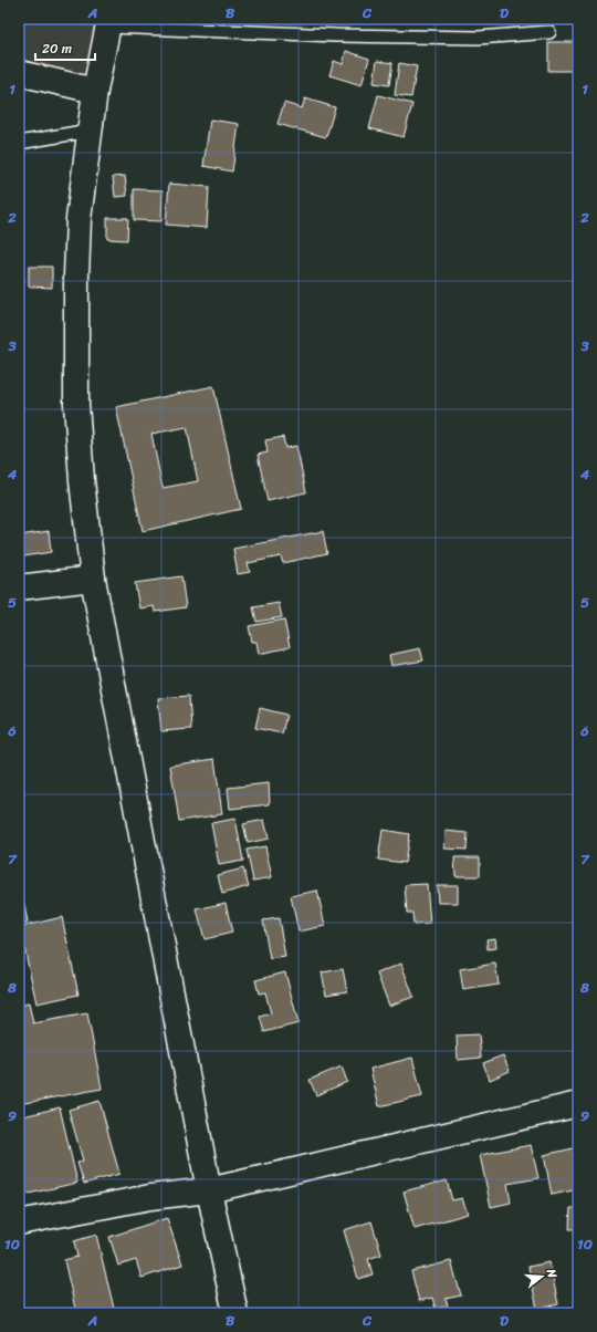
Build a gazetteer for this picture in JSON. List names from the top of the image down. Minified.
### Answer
{"scale_bar":"20 m","north":"right","grid":{"columns":["A","B","C","D"],"rows":["1","2","3","4","5","6","7","8","9","10"]}}
